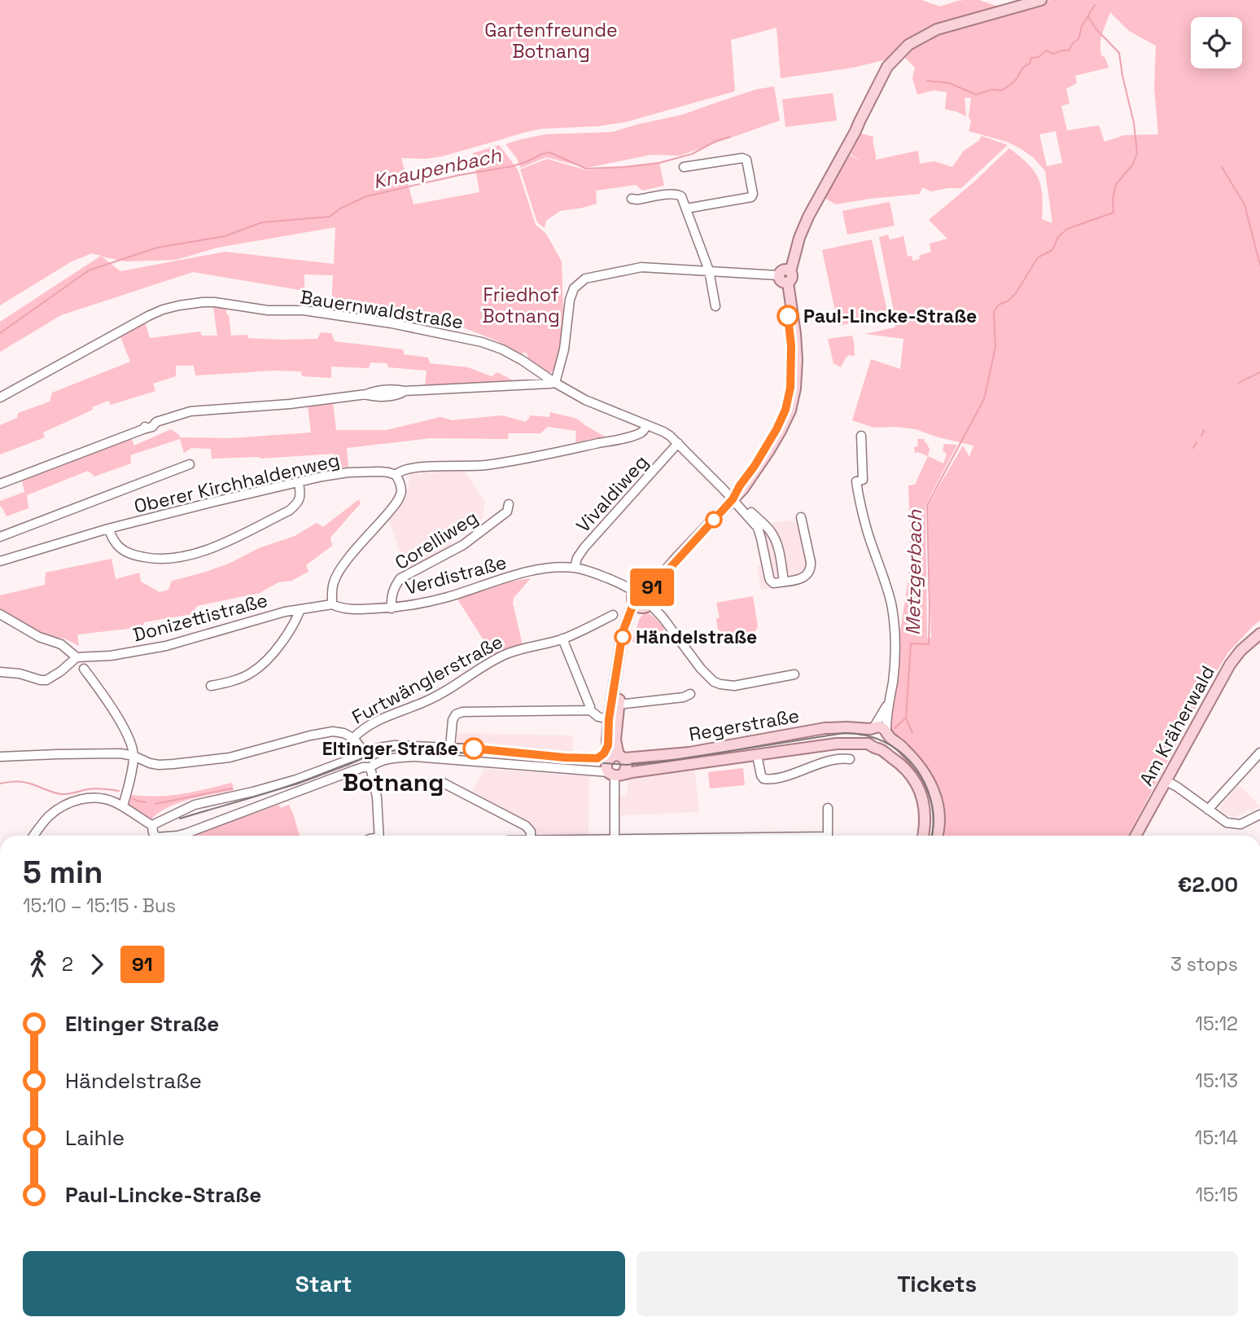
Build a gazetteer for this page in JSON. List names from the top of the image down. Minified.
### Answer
{"streets":{"main road":["Regerstraße","Am Kräherwald"],"street":["Bauernwaldstraße","Oberer Kirchhaldenweg","Vivaldiweg","Corelliweg","Verdistraße","Donizettistraße","Furtwänglerstraße"]},"crossings":[["Bauernwaldstraße","Oberer Kirchhaldenweg"],["Bauernwaldstraße","Vivaldiweg"],["Vivaldiweg","Verdistraße"],["Corelliweg","Verdistraße"],["Verdistraße","Donizettistraße"]],"districts":["Botnang"],"water":["Knaupenbach","Metzgerbach"],"parks":["Gartenfreunde Botnang","Friedhof Botnang"],"places":["Paul-Lincke-Straße","Händelstraße","Eltinger Straße"],"lines":["bus line 91"],"page":{"on_map":"91","heading":["5 min","15:10 – 15:15 · Bus","€2.00"],"legs":["2","91","3 stops"],"list":[{"name":"Eltinger Straße","value":"15:12"},{"name":"Händelstraße","value":"15:13"},{"name":"Laihle","value":"15:14"},{"name":"Paul-Lincke-Straße","value":"15:15"}],"buttons":["Start","Tickets"]}}
